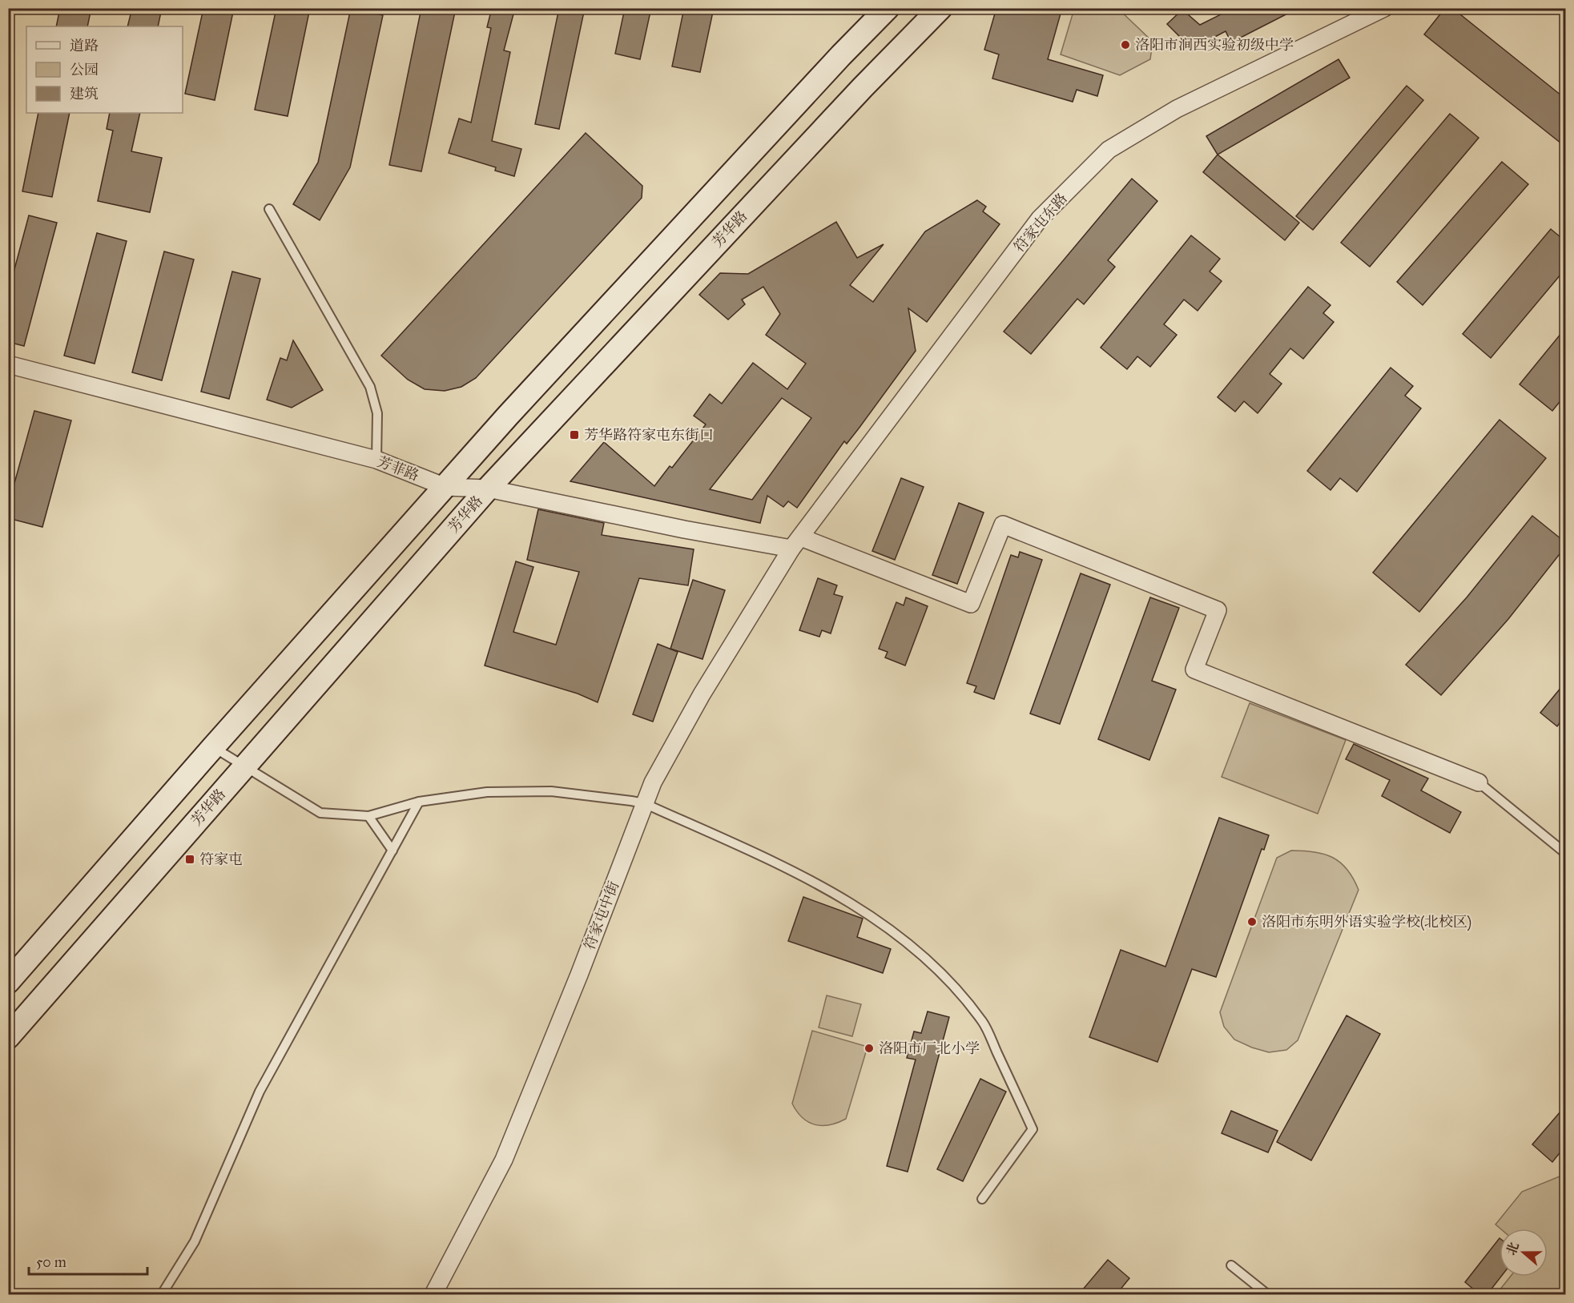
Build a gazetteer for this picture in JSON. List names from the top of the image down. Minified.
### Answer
{"streets":{"main road":["芳华路"],"street":["符家屯东路","芳菲路","符家屯中街"]},"crossings":[["符家屯东路","芳菲路"],["符家屯东路","符家屯中街"],["芳华路","芳菲路"],["芳菲路","符家屯中街"]],"places":{"other":["洛阳市涧西实验初级中学","洛阳市东明外语实验学校(北校区)","洛阳市厂北小学"],"transit":["芳华路符家屯东街口","符家屯"]},"legend":["道路","公园","建筑"],"scale_bar":"50 m","north":"left"}
